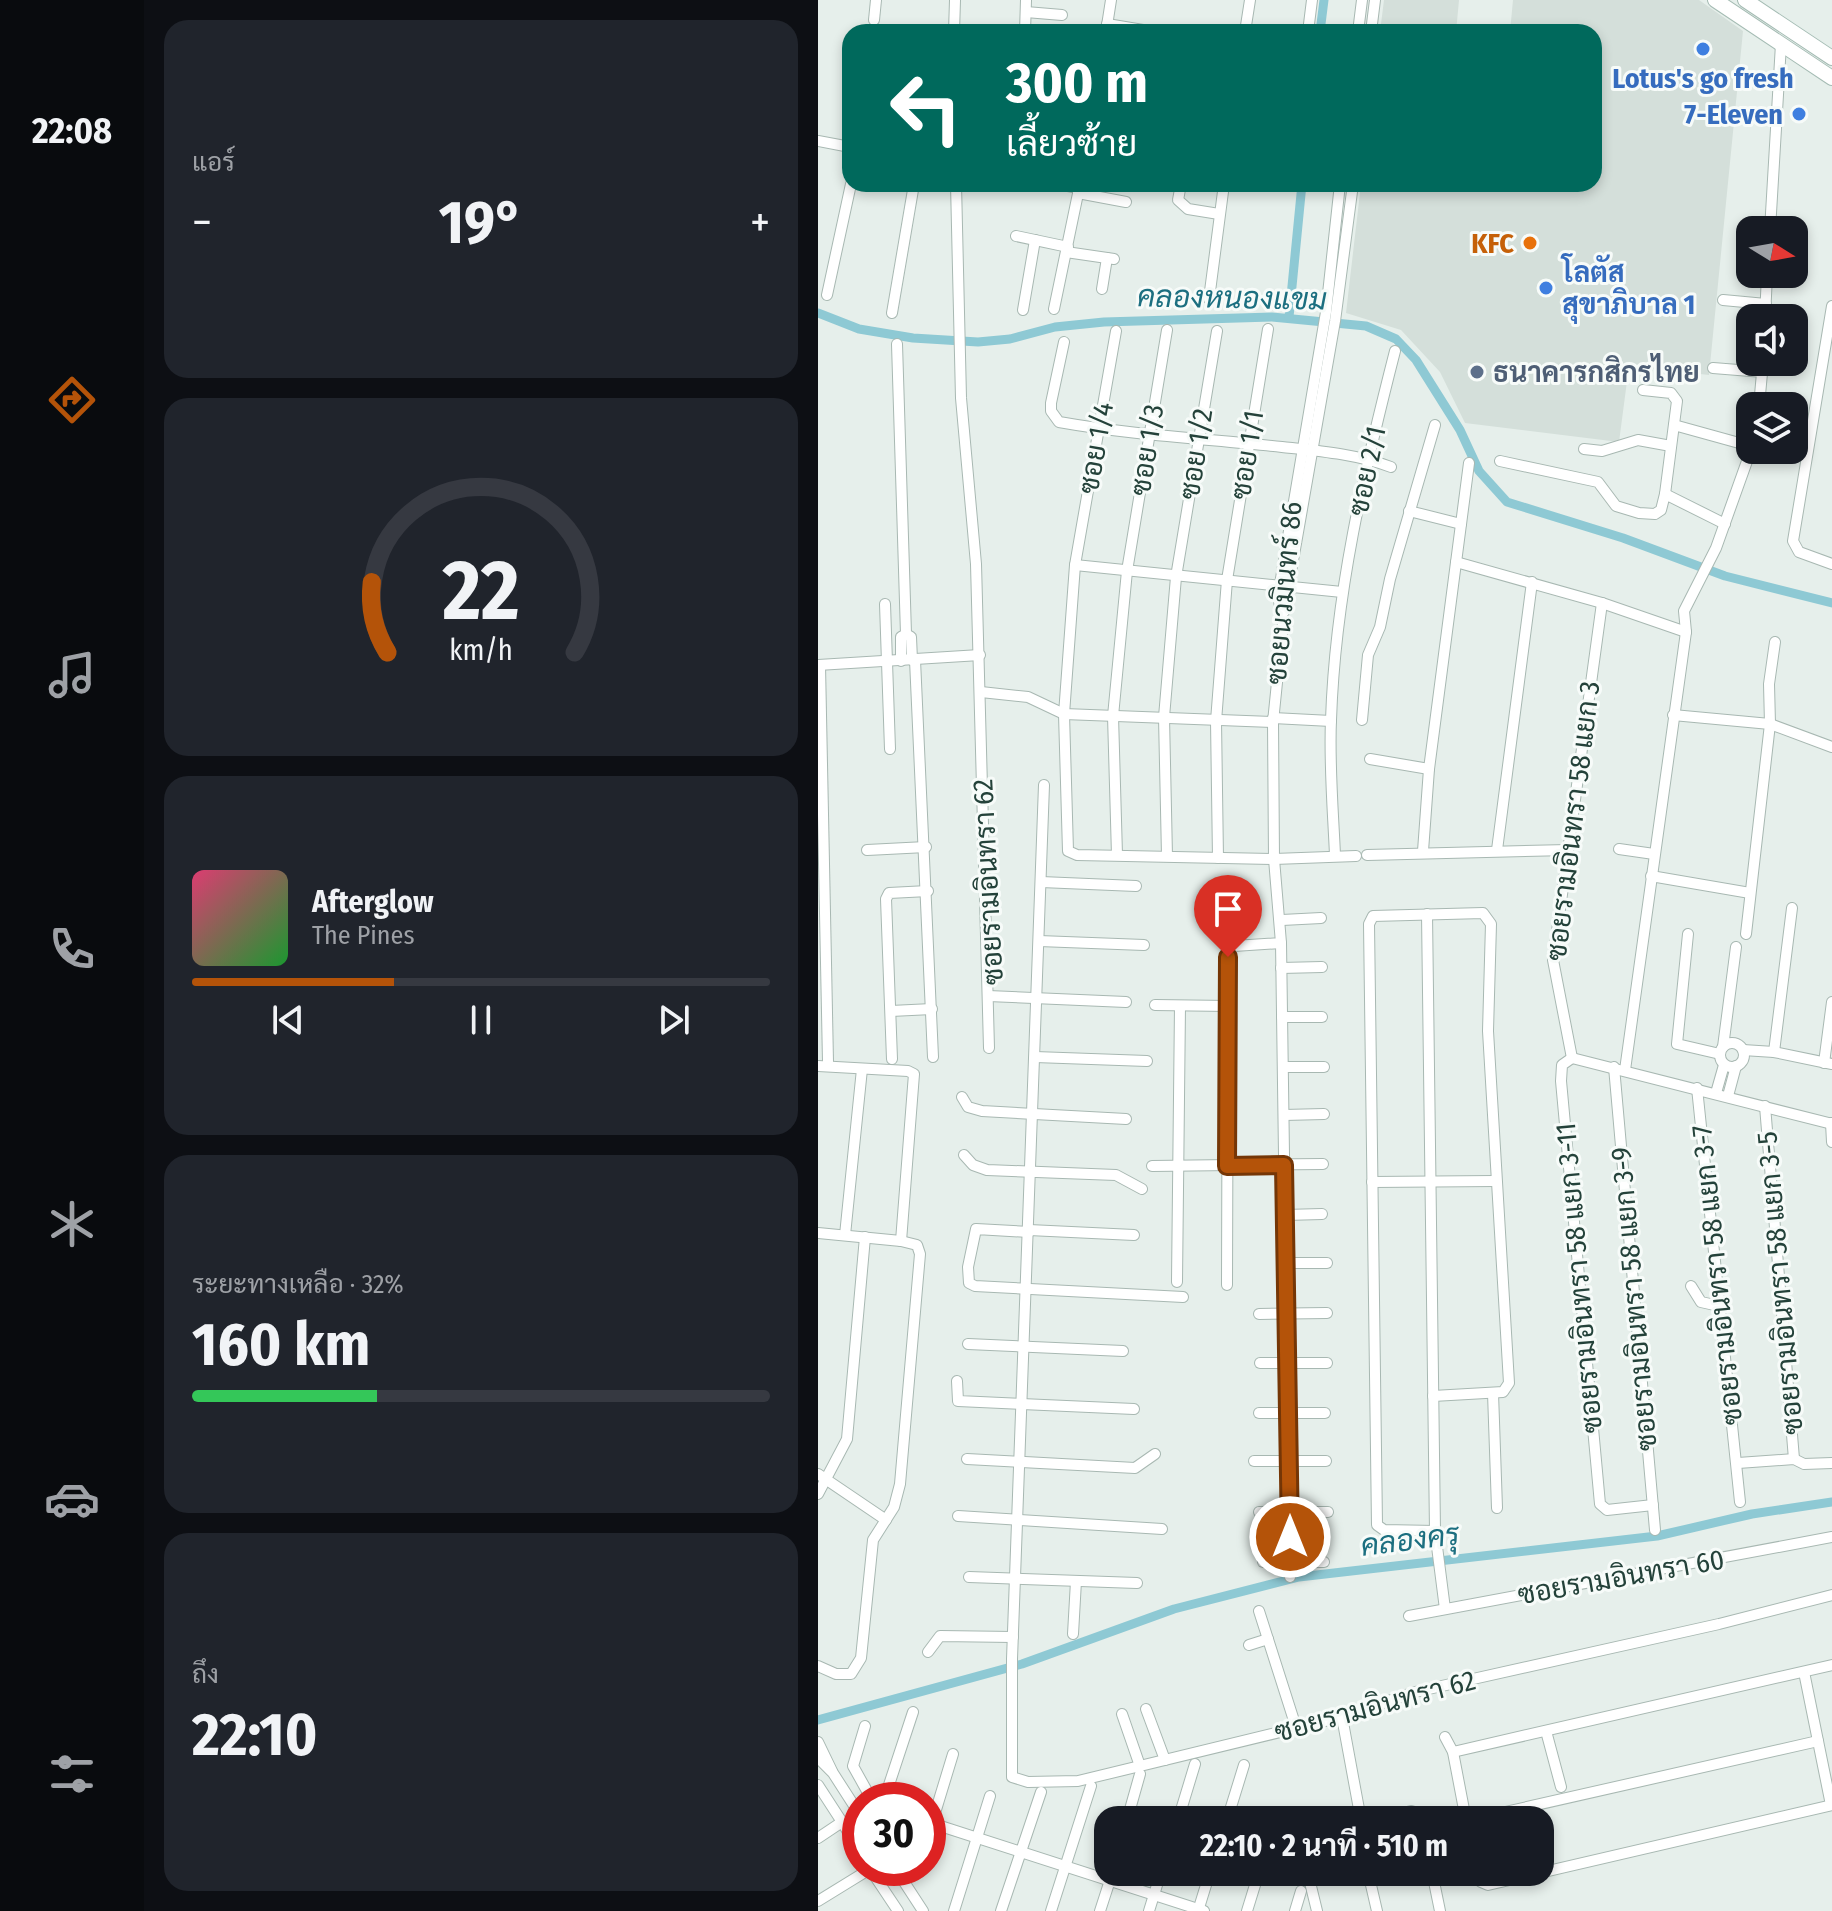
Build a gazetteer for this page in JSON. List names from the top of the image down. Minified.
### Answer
{"streets":{"street":["ซอย 1/4","ซอย 1/3","ซอย 1/2","ซอย 1/1","ซอย 2/1","ซอยนวมินทร์ 86","ซอยรามอินทรา 58 แยก 3","ซอยรามอินทรา 62","ซอยรามอินทรา 58 แยก 3-7","ซอยรามอินทรา 58 แยก 3-11","ซอยรามอินทรา 58 แยก 3-5","ซอยรามอินทรา 58 แยก 3-9","ซอยรามอินทรา 60"]},"crossings":[["ซอย 1/4","ซอย 1/3"],["ซอยรามอินทรา 58 แยก 3","ซอยรามอินทรา 58 แยก 3-11"],["ซอยรามอินทรา 58 แยก 3-11","ซอยรามอินทรา 58 แยก 3-9"]],"water":["คลองหนองแขม","คลองครุ"],"places":["Lotus's go fresh","7-Eleven","KFC","โลตัส สุขาภิบาล 1","ธนาคารกสิกรไทย"],"north":"right","page":{"tabs":"22:08","tile":["แอร์",["ระยะทางเหลือ · 32%","160 km"],["ถึง","22:10"]],"turn":["300 m","เลี้ยวซ้าย"],"heat":["−","19°","+"],"song":["Afterglow","The Pines"],"limit":"30","trip":"22:10 · 2 นาที · 510 m","gauge":["22","km/h"]}}
